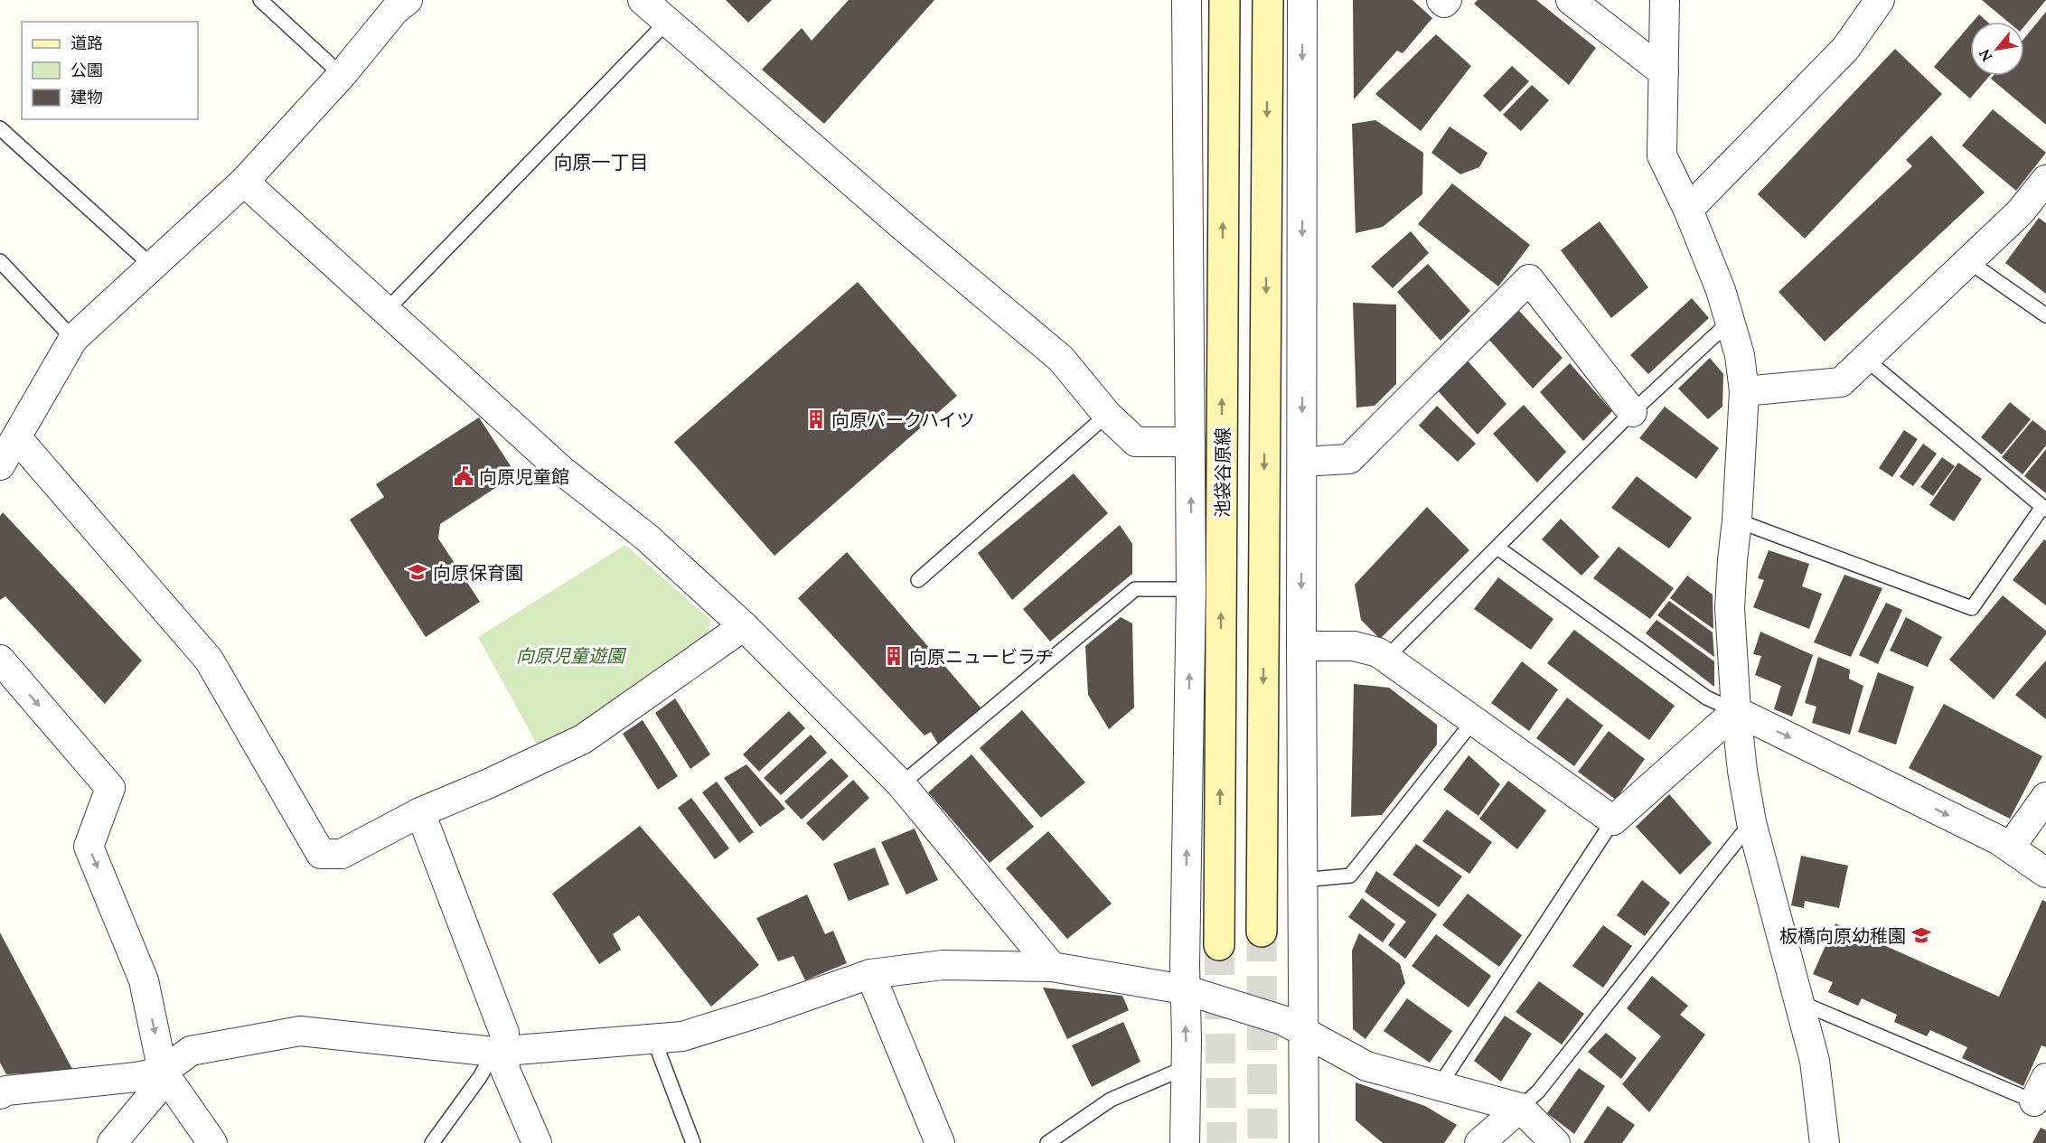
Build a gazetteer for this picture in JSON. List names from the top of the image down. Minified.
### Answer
{"streets":{"main road":["池袋谷原線"]},"districts":["向原一丁目"],"parks":["向原児童遊園"],"places":{"building":["向原パークハイツ","向原ニュービラヂ"],"public building":["向原児童館"],"school or university":["向原保育園","板橋向原幼稚園"]},"legend":["道路","公園","建物"],"north":"bottom left"}
